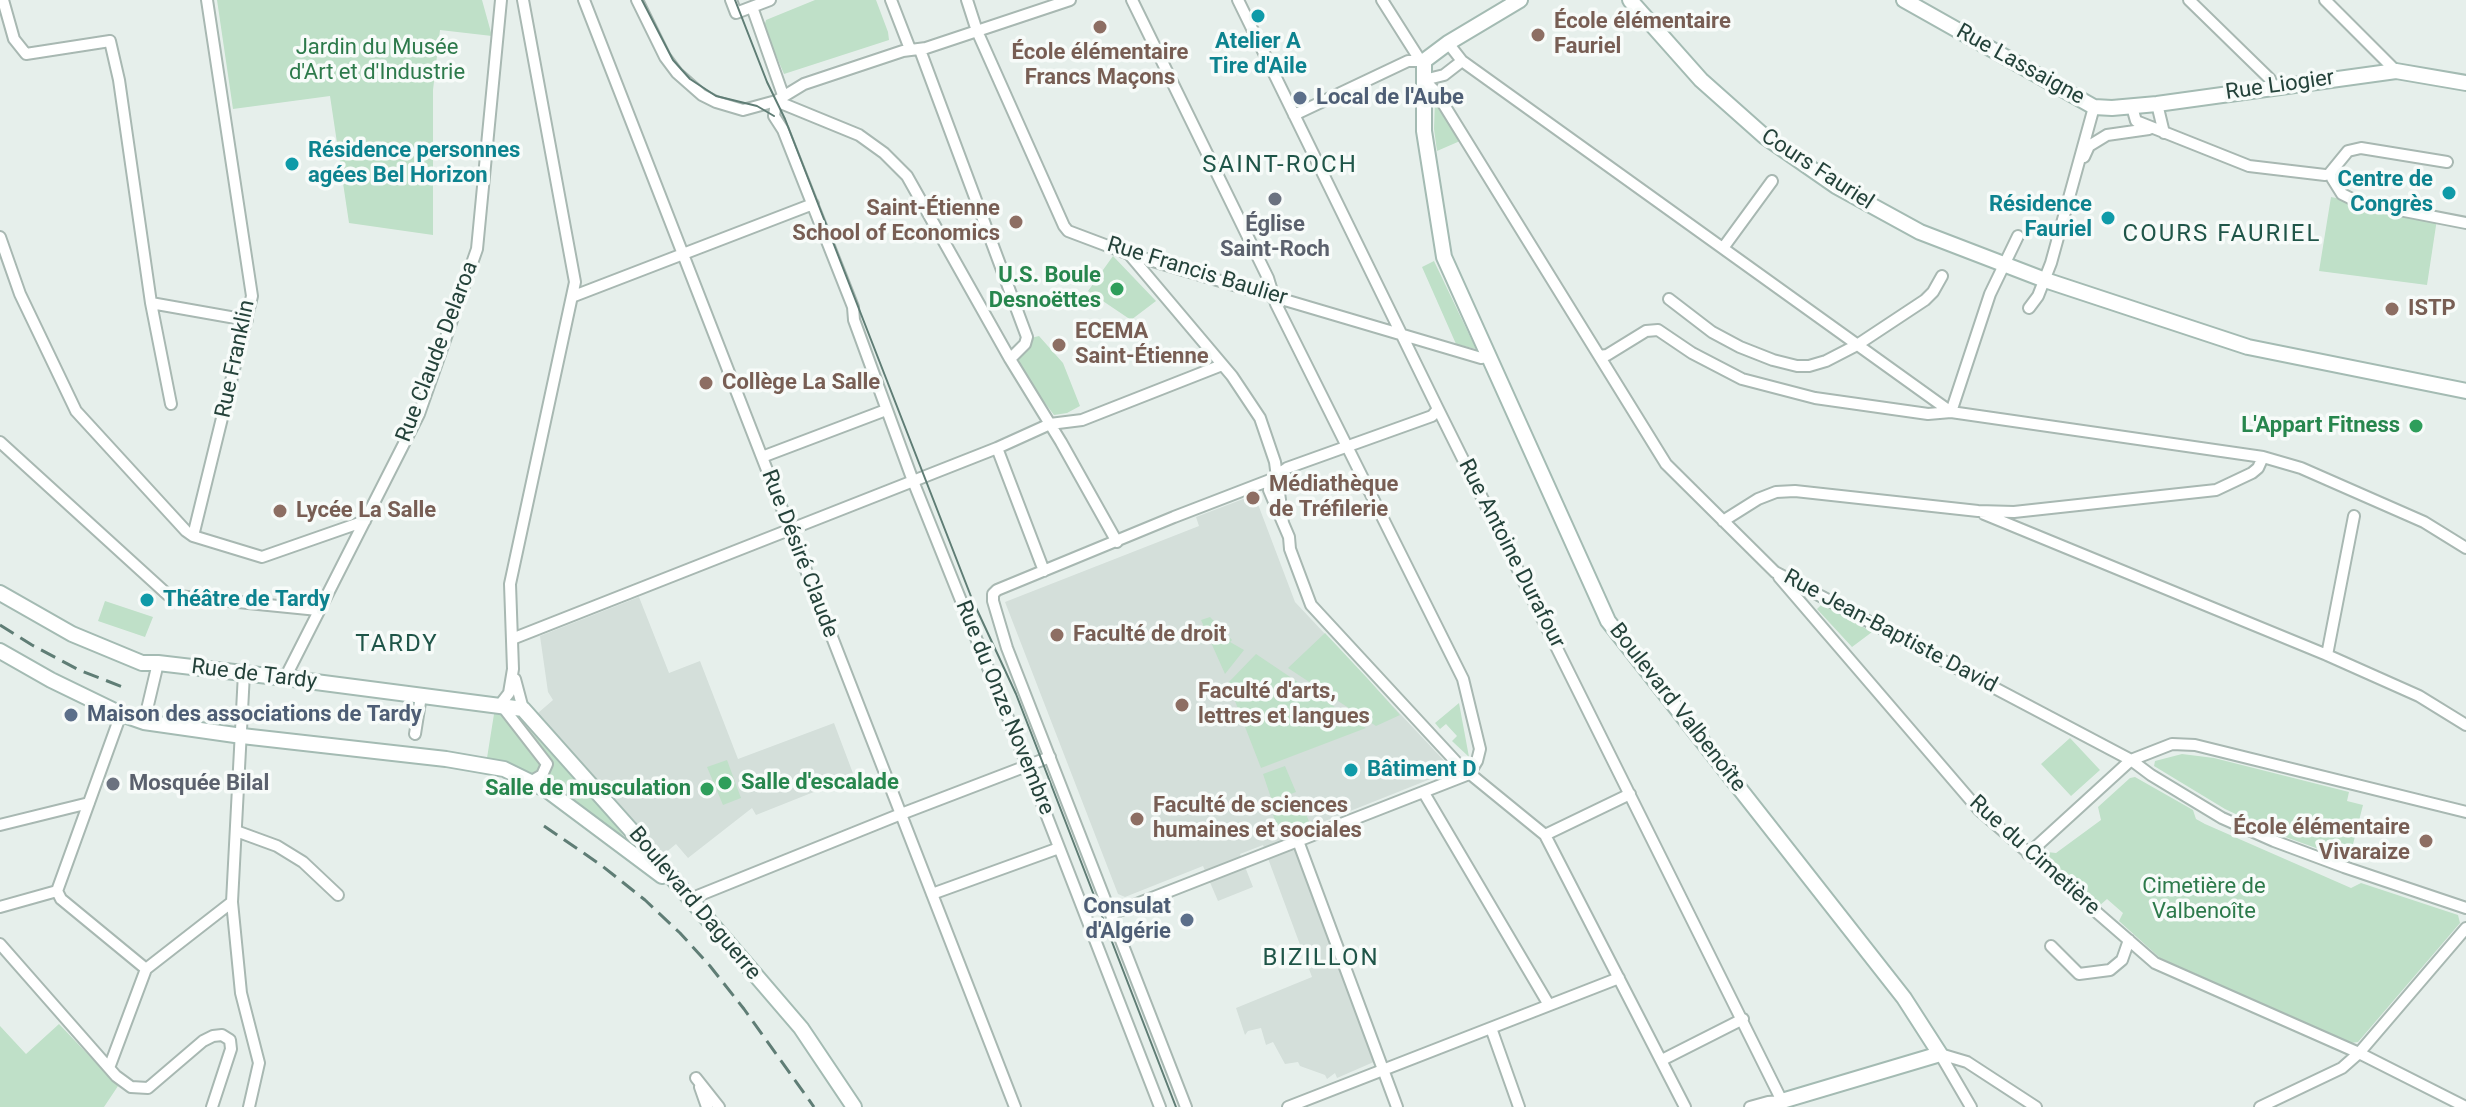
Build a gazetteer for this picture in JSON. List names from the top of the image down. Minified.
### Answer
{"streets":{"main road":["Rue Lassaigne","Rue Liogier","Cours Fauriel","Rue de Tardy","Boulevard Valbenoîte","Boulevard Daguerre"],"street":["Rue Francis Baulier","Rue Claude Delaroa","Rue Franklin","Rue Désiré Claude","Rue Antoine Durafour","Rue Jean-Baptiste David","Rue du Onze Novembre","Rue du Cimetière"]},"crossings":[["Rue Lassaigne","Rue Liogier"],["Rue Francis Baulier","Rue Antoine Durafour"],["Rue Francis Baulier","Boulevard Valbenoîte"],["Rue Claude Delaroa","Rue de Tardy"],["Rue Jean-Baptiste David","Boulevard Valbenoîte"],["Rue Jean-Baptiste David","Rue du Cimetière"],["Rue de Tardy","Boulevard Daguerre"]],"districts":["SAINT-ROCH","COURS FAURIEL","TARDY","BIZILLON"],"parks":["Jardin du Musée d'Art et d'Industrie","Cimetière de Valbenoîte"],"places":["Atelier A Tire d'Aile","École élémentaire Francs Maçons","École élémentaire Fauriel","Local de l'Aube","Résidence personnes agées Bel Horizon","Centre de Congrès","Église Saint-Roch","Résidence Fauriel","Saint-Étienne School of Economics","U.S. Boule Desnoëttes","ISTP","ECEMA Saint-Étienne","Collège La Salle","L'Appart Fitness","Médiathèque de Tréfilerie","Lycée La Salle","Théâtre de Tardy","Faculté de droit","Faculté d'arts, lettres et langues","Maison des associations de Tardy","Bâtiment D","Salle d'escalade","Mosquée Bilal","Salle de musculation","Faculté de sciences humaines et sociales","École élémentaire Vivaraize","Consulat d'Algérie"]}
